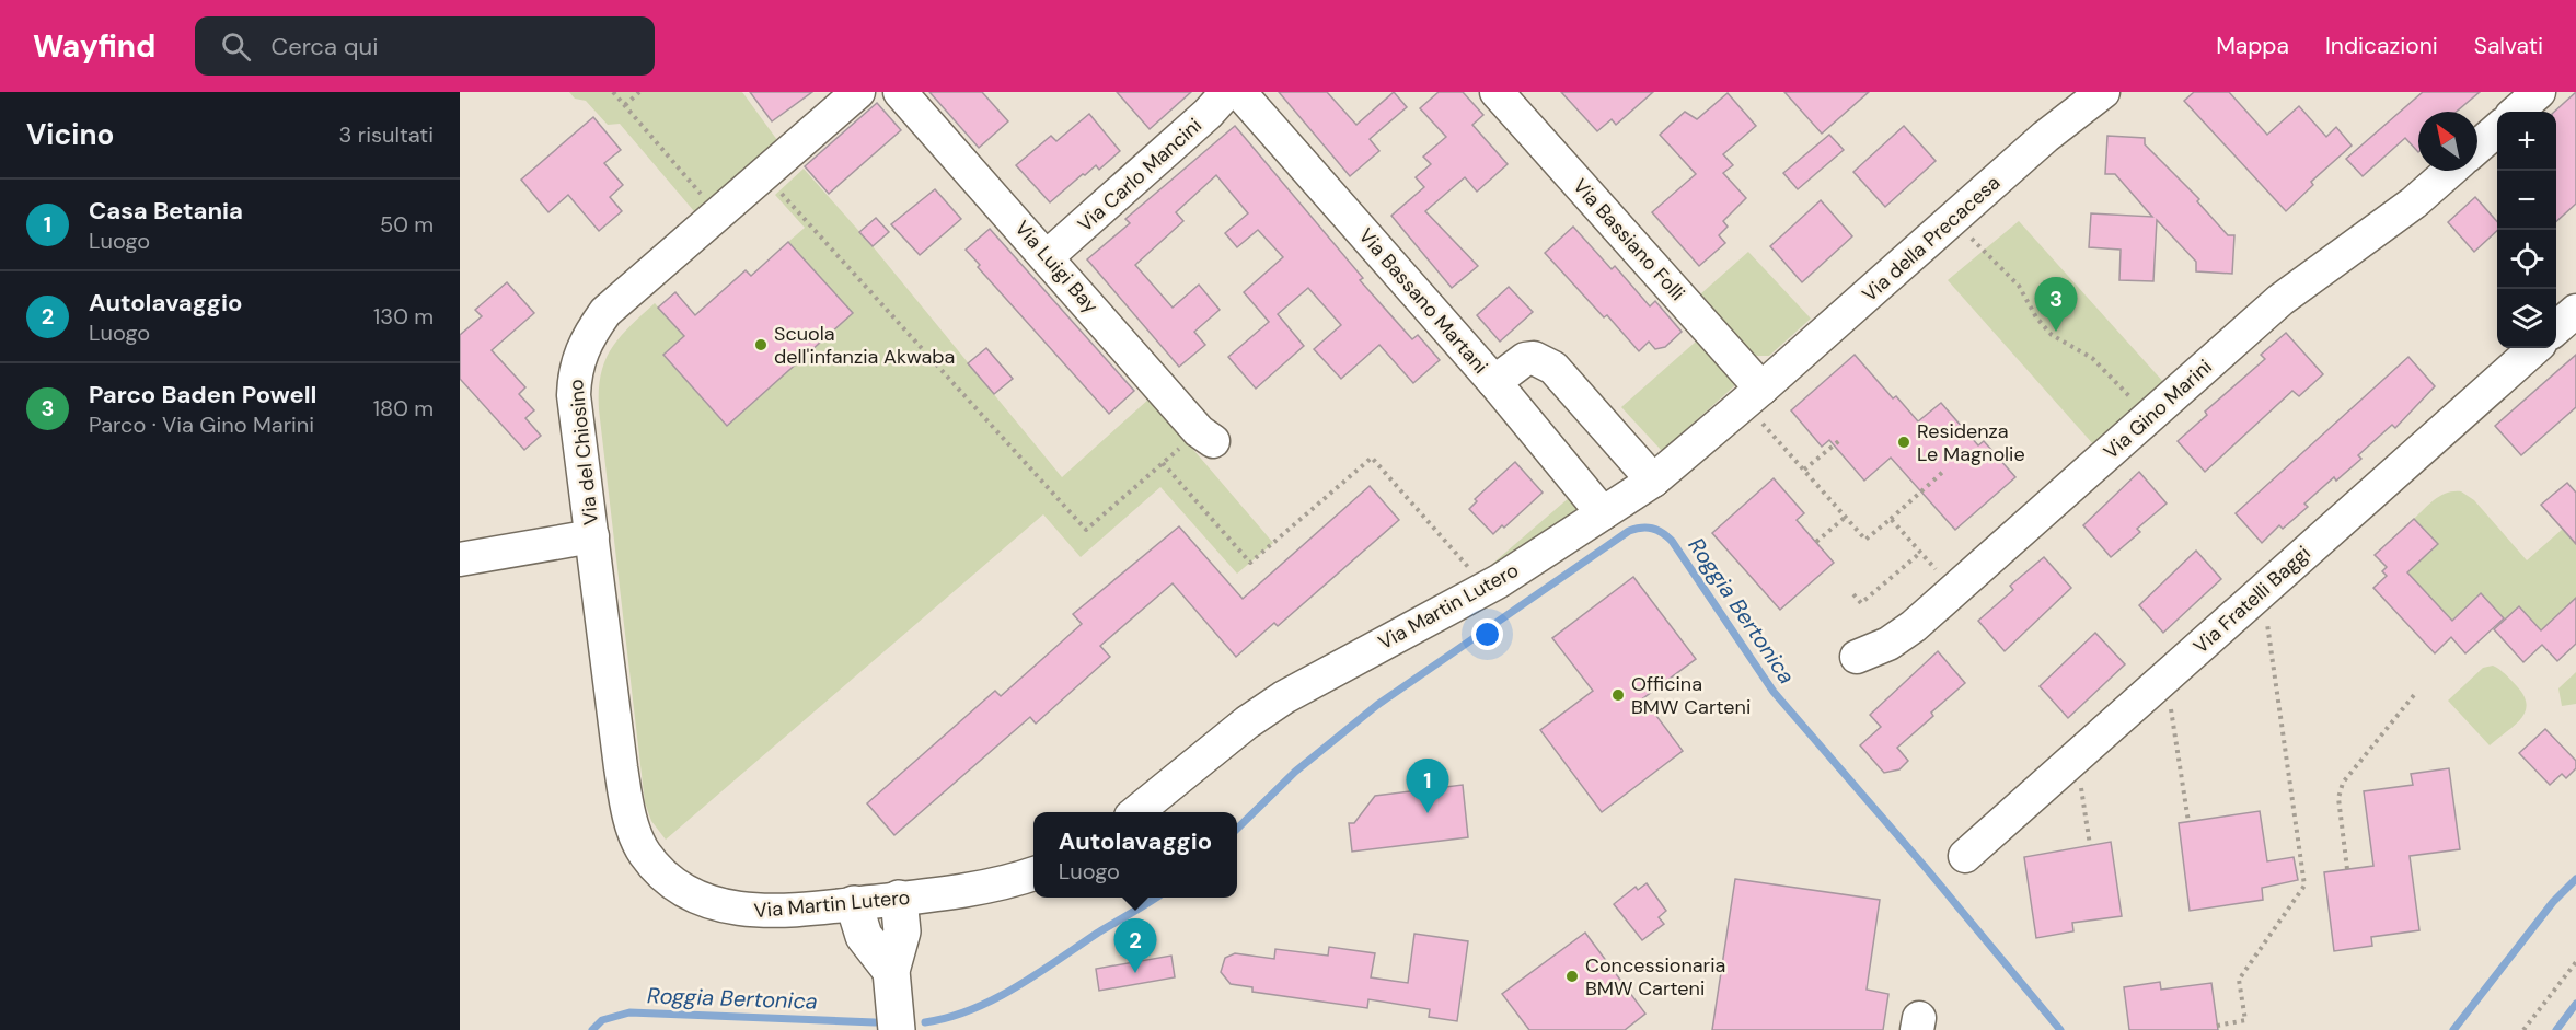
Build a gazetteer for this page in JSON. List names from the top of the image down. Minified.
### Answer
{"streets":{"street":["Via Carlo Mancini","Via della Precacesa","Via Bassiano Folli","Via Luigi Bay","Via Bassano Martani","Via Gino Marini","Via del Chiosino","Via Fratelli Baggi","Via Martin Lutero"]},"crossings":[["Via Carlo Mancini","Via Luigi Bay"],["Via della Precacesa","Via Bassiano Folli"],["Via della Precacesa","Via Martin Lutero"],["Via Bassiano Folli","Via Martin Lutero"],["Via Bassano Martani","Via Martin Lutero"],["Via del Chiosino","Via Martin Lutero"]],"water":["Roggia Bertonica"],"places":["Scuola dell'infanzia Akwaba","Residenza Le Magnolie","Officina BMW Carteni","Concessionaria BMW Carteni"],"north":"top left","page":{"header":"Wayfind","search":"Cerca qui","nav":["Mappa","Indicazioni","Salvati"],"heading":["Vicino","3 risultati"],"map_buttons":["+","−"],"list":[{"mark":"1","name":"Casa Betania","note":"Luogo","value":"50 m"},{"mark":"2","name":"Autolavaggio","note":"Luogo","value":"130 m"},{"mark":"3","name":"Parco Baden Powell","note":"Parco · Via Gino Marini","value":"180 m"}],"pins":["3","1","2"],"popup":["Autolavaggio","Luogo"]}}
